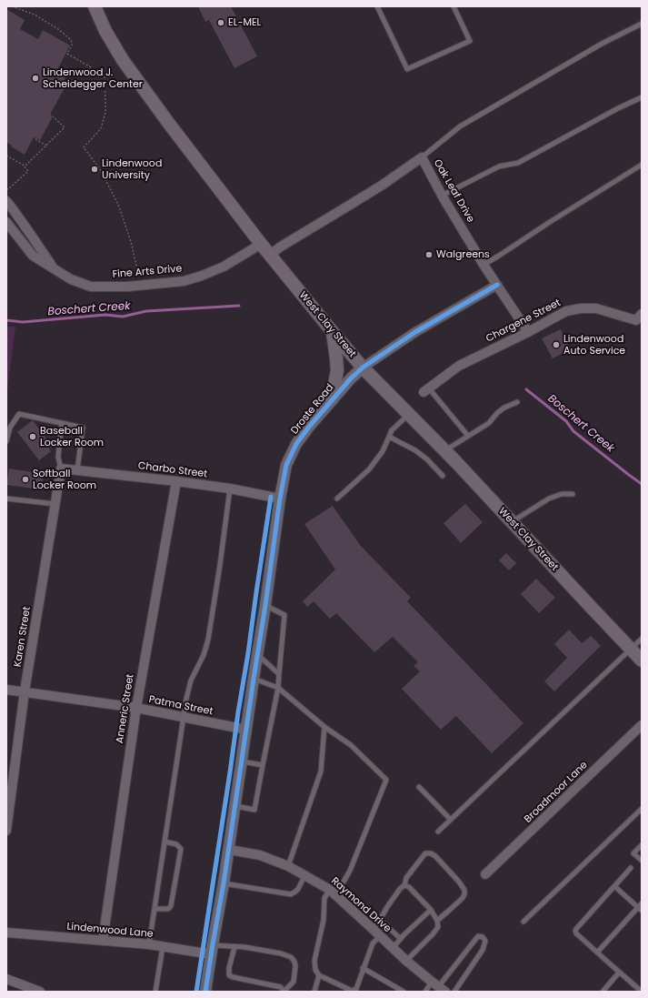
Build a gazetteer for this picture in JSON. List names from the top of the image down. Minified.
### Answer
{"streets":{"main road":["West Clay Street"],"street":["Oak Leaf Drive","Fine Arts Drive","Chargene Street","Droste Road","Charbo Street","Karen Street","Patma Street","Anneric Street","Broadmoor Lane","Raymond Drive","Lindenwood Lane"]},"crossings":[["Oak Leaf Drive","Chargene Street"],["Oak Leaf Drive","West Clay Street"],["Oak Leaf Drive","Droste Road"],["Fine Arts Drive","West Clay Street"],["West Clay Street","Droste Road"],["Droste Road","Charbo Street"],["Droste Road","Patma Street"],["Droste Road","Raymond Drive"],["Droste Road","Lindenwood Lane"],["Charbo Street","Karen Street"],["Charbo Street","Anneric Street"],["Karen Street","Patma Street"],["Patma Street","Anneric Street"],["Anneric Street","Lindenwood Lane"]],"water":["Boschert Creek"],"places":["EL-MEL","Lindenwood J. Scheidegger Center","Lindenwood University","Walgreens","Lindenwood Auto Service","Baseball Locker Room","Softball Locker Room"]}
